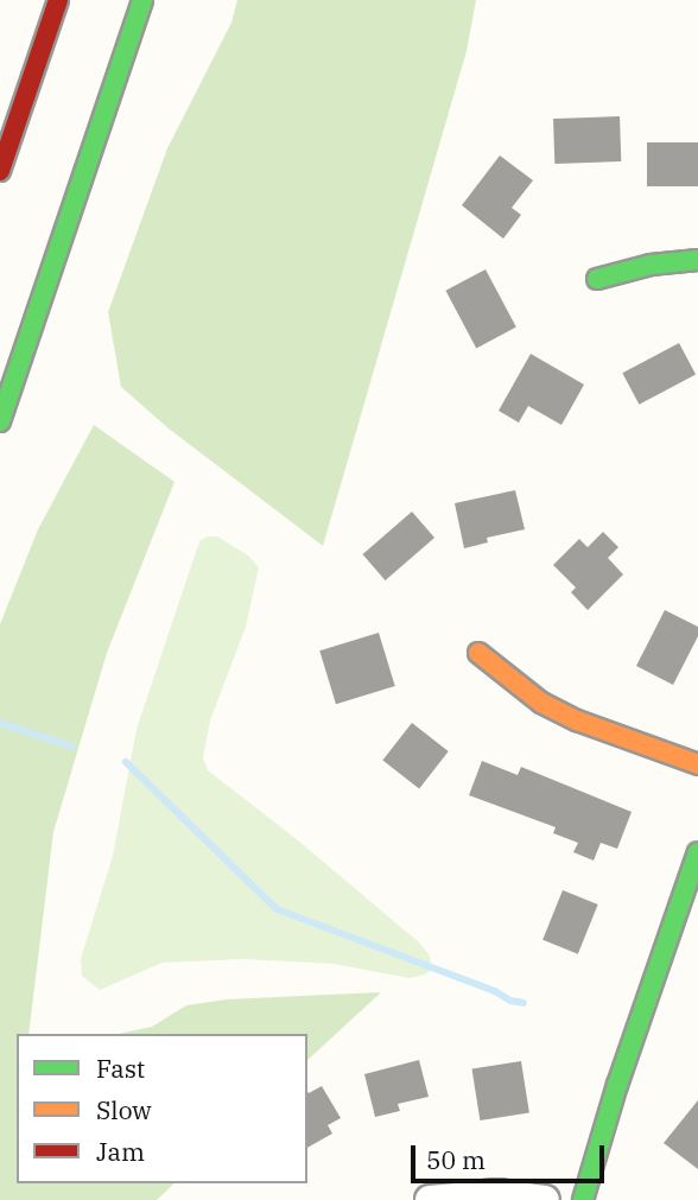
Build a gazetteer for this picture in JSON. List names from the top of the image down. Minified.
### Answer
{"legend":["Fast","Slow","Jam"],"scale_bar":"50 m"}
